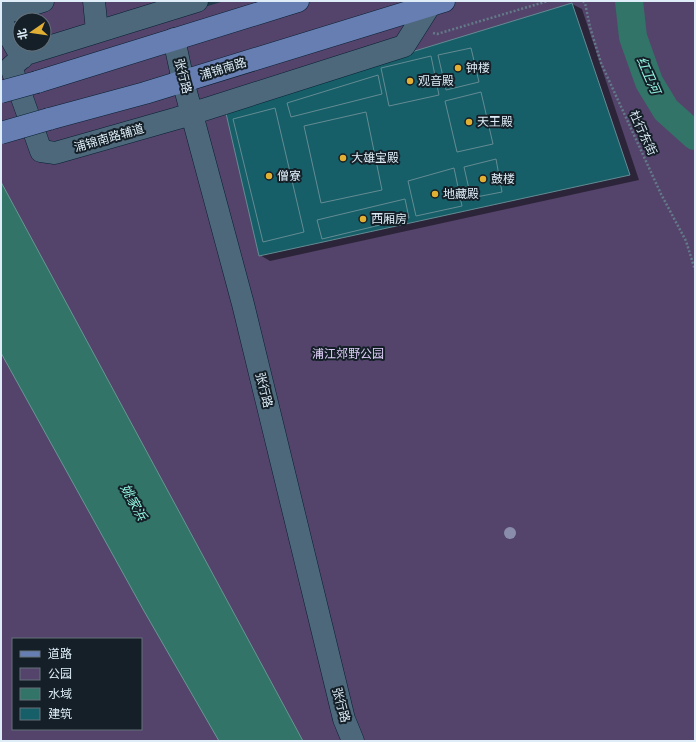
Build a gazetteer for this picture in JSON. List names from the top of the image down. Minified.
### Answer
{"streets":{"main road":["浦锦南路"],"street":["张行路","浦锦南路辅道"],"path":["杜行东街"]},"crossings":[["浦锦南路","张行路"],["浦锦南路","浦锦南路辅道"],["张行路","浦锦南路辅道"]],"water":["红卫河","姚家浜"],"parks":["浦江郊野公园"],"places":["钟楼","观音殿","天王殿","大雄宝殿","僧寮","鼓楼","地藏殿","西厢房"],"legend":["道路","公园","水域","建筑"],"north":"left"}
